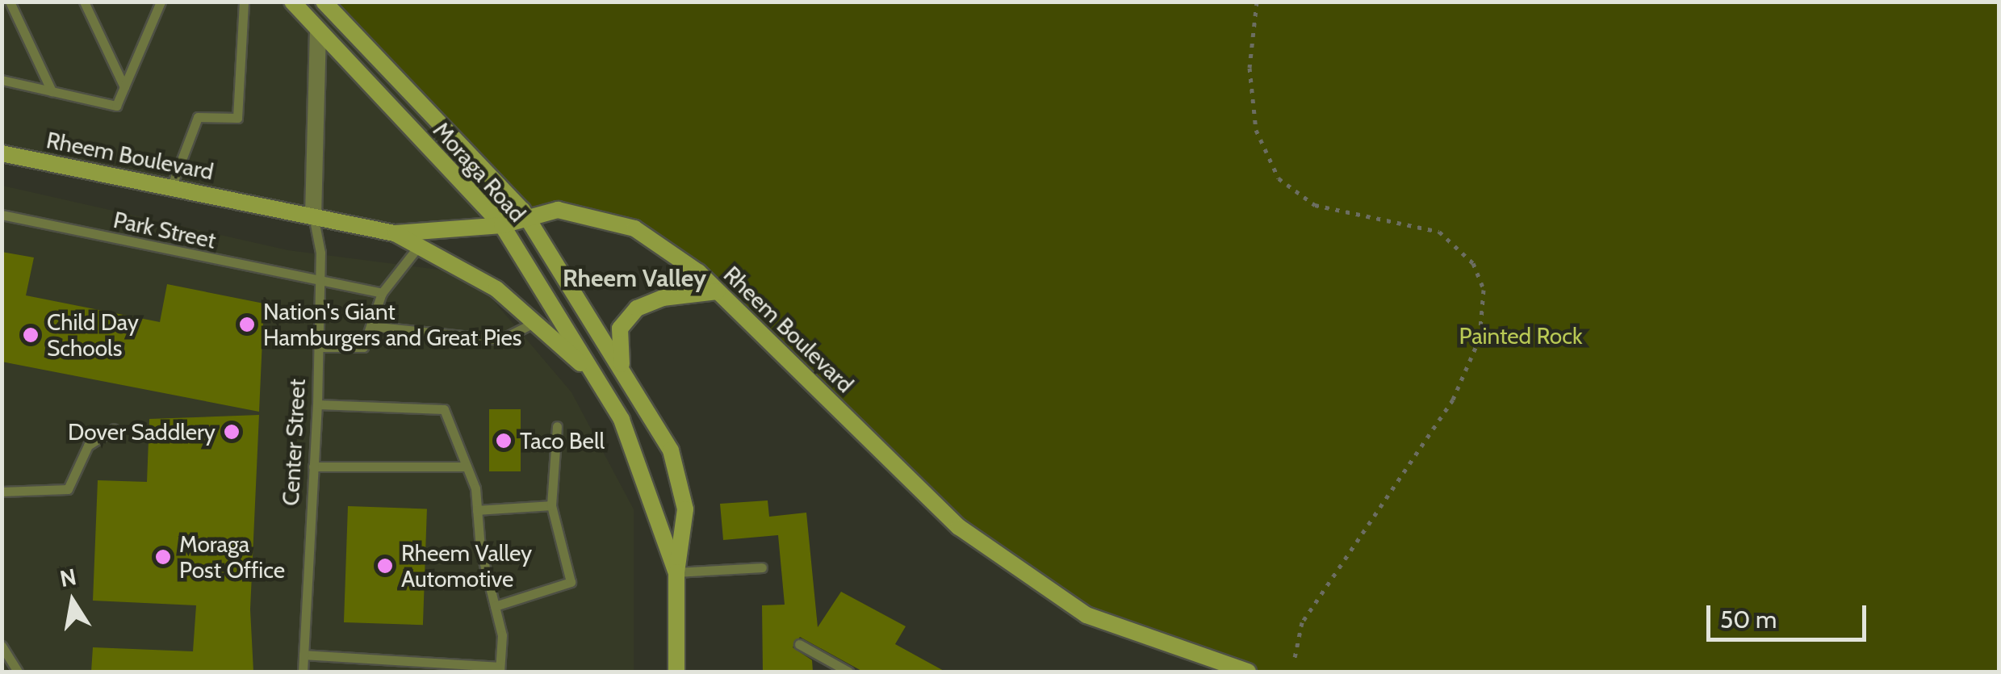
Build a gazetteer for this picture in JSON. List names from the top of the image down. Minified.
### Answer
{"streets":{"main road":["Rheem Boulevard","Moraga Road"],"lane":["Park Street","Center Street"]},"crossings":[["Rheem Boulevard","Moraga Road"],["Rheem Boulevard","Center Street"],["Park Street","Center Street"]],"districts":["Rheem Valley"],"parks":["Painted Rock"],"places":["Nation's Giant Hamburgers and Great Pies","Child Day Schools","Dover Saddlery","Taco Bell","Moraga Post Office","Rheem Valley Automotive"],"scale_bar":"50 m","north":"top"}
